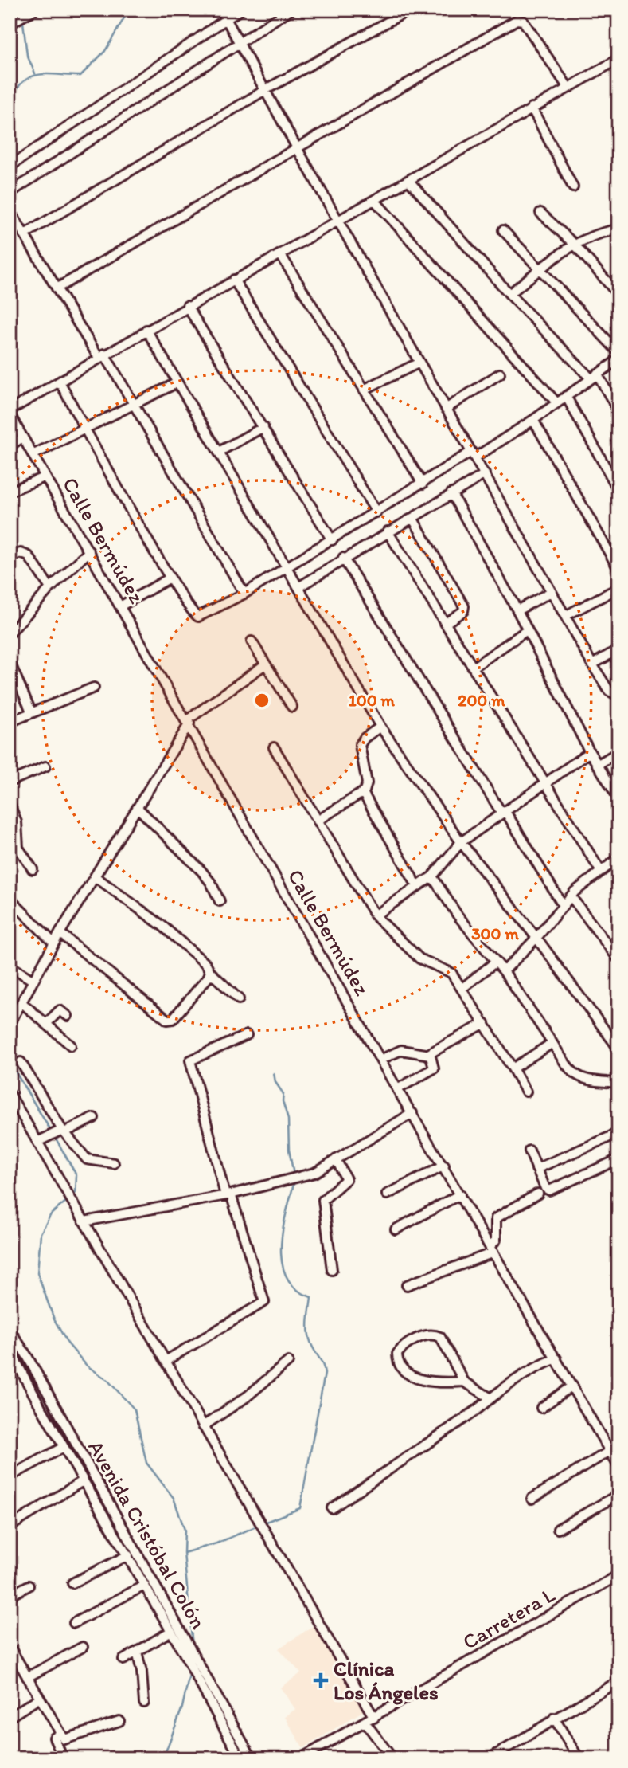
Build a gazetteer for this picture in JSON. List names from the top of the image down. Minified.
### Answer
{"streets":{"street":["Calle Bermúdez","Avenida Cristóbal Colón","Carretera L"]},"places":{"health":["Clínica Los Ángeles"]},"rings":["100 m","200 m","300 m"]}
